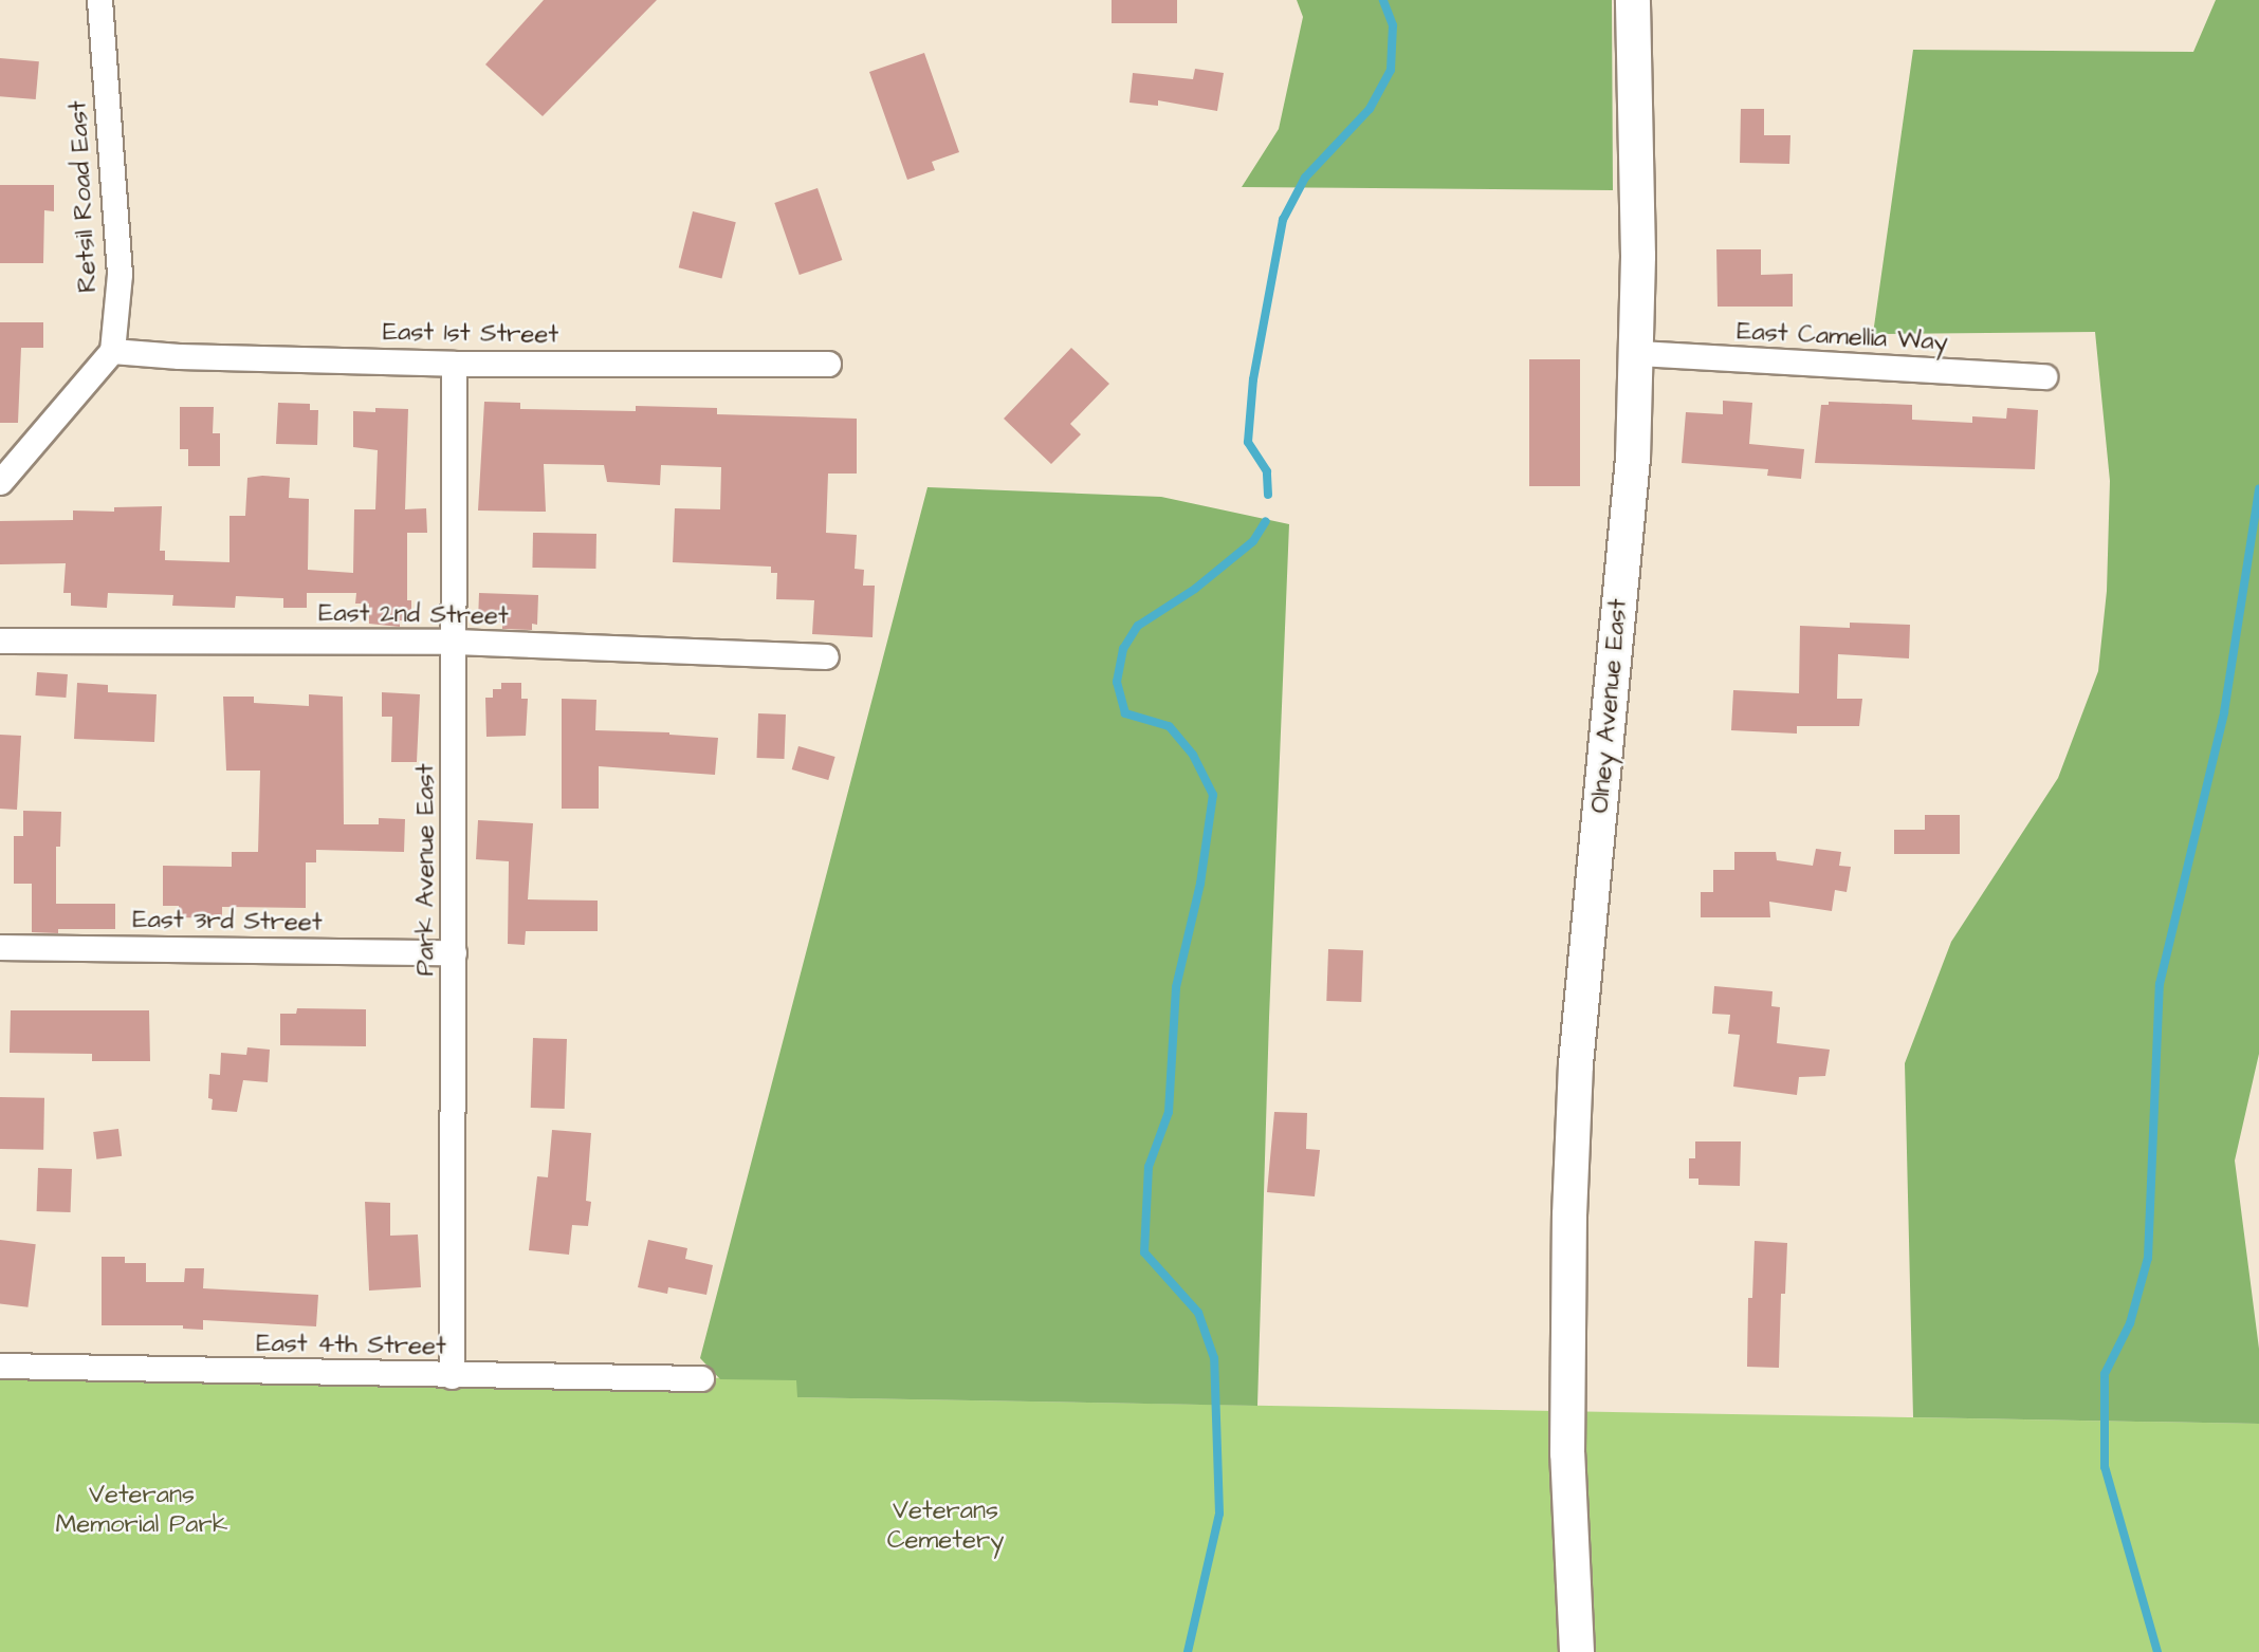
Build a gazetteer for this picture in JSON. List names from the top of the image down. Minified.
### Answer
{"streets":{"main road":["Olney Avenue East"],"street":["Retsil Road East","East 1st Street","East Camellia Way","East 2nd Street","Park Avenue East","East 3rd Street","East 4th Street"]},"crossings":[["Retsil Road East","East 1st Street"],["East 1st Street","Park Avenue East"],["East Camellia Way","Olney Avenue East"],["East 2nd Street","Park Avenue East"],["Park Avenue East","East 3rd Street"],["Park Avenue East","East 4th Street"]],"parks":["Veterans Memorial Park","Veterans Cemetery"]}
